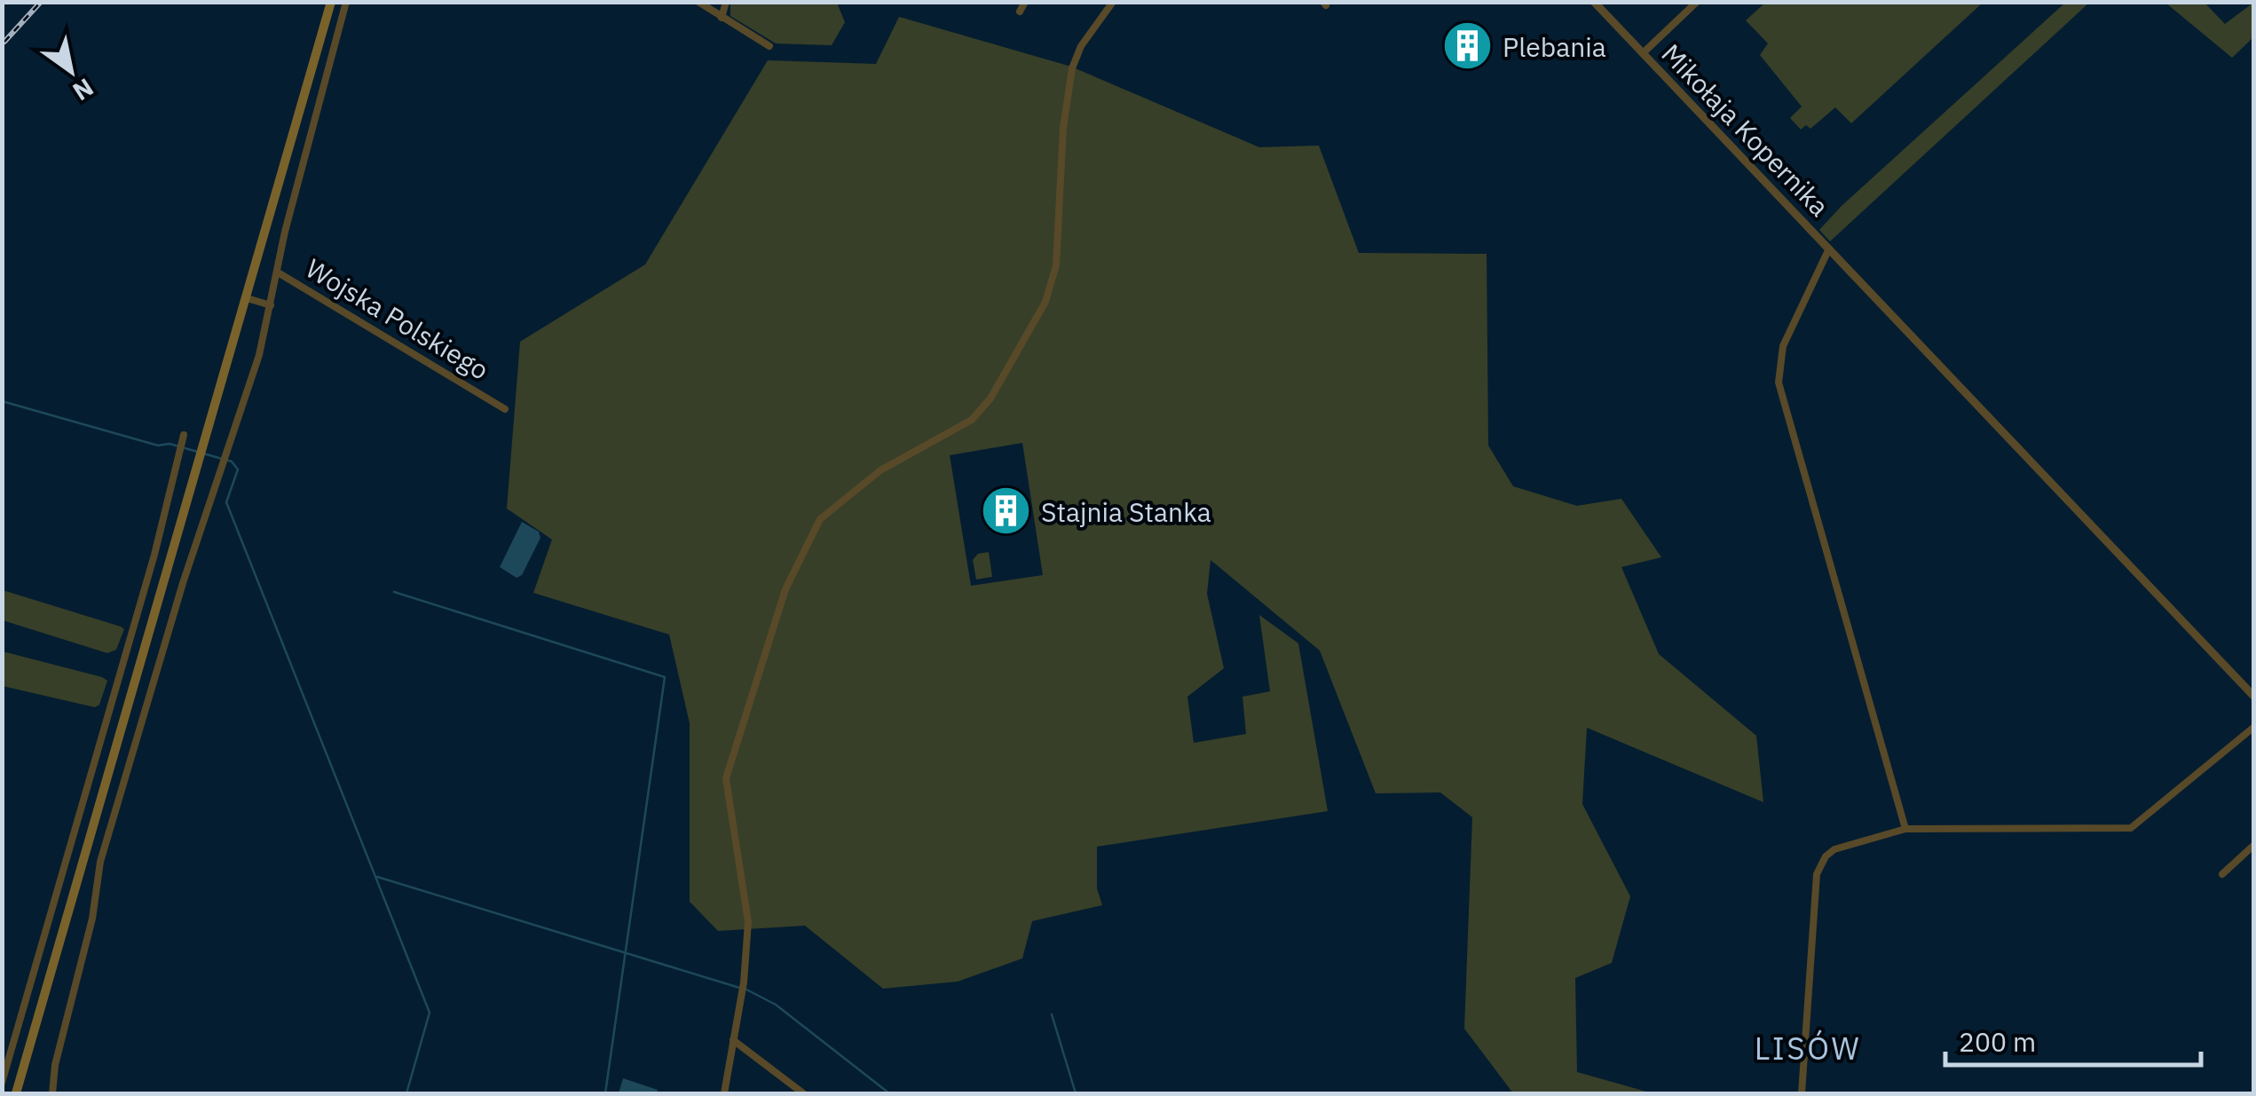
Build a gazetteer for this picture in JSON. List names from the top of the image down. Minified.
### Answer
{"streets":{"street":["Mikołaja Kopernika","Wojska Polskiego"]},"districts":["LISÓW"],"places":{"building":["Plebania","Stajnia Stanka"]},"scale_bar":"200 m","north":"bottom right"}
